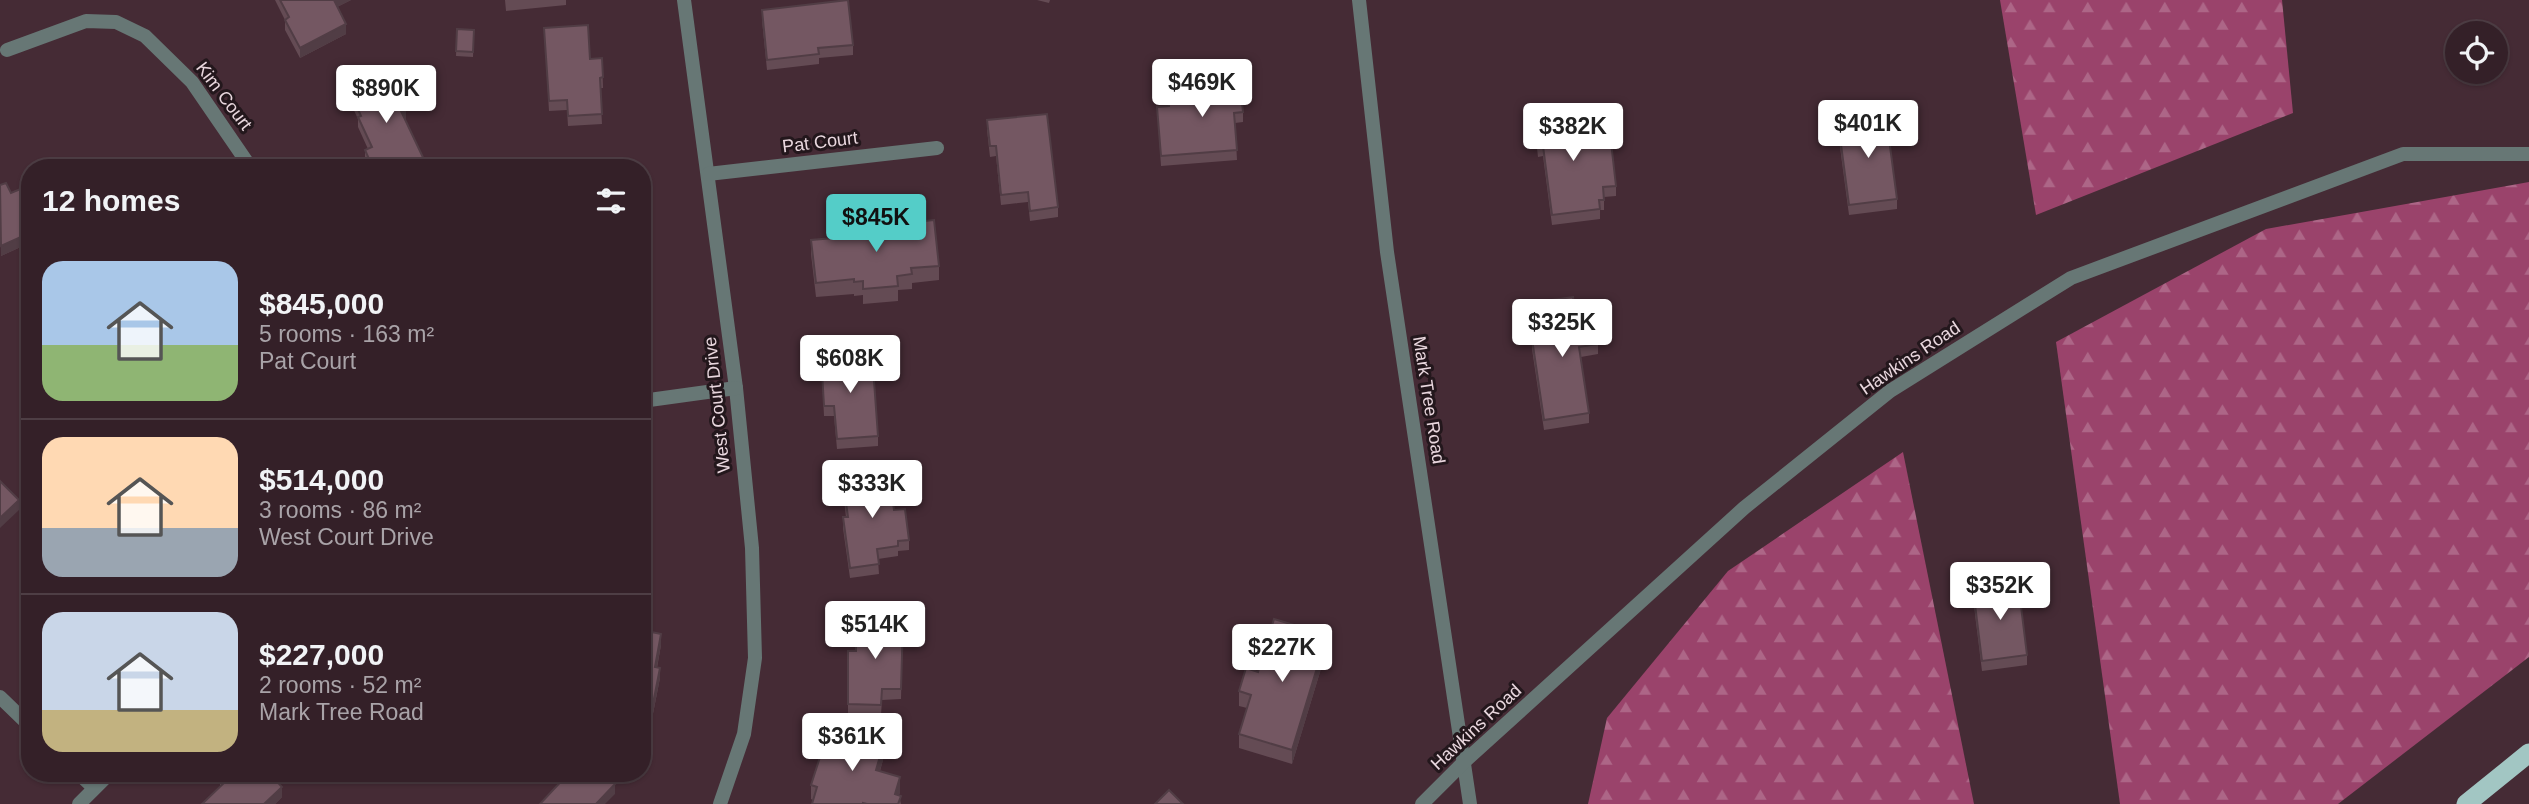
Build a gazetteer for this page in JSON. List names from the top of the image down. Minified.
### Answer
{"streets":{"street":["Kim Court","Pat Court","Hawkins Road","Mark Tree Road","West Court Drive"]},"crossings":[["Pat Court","West Court Drive"],["Hawkins Road","Mark Tree Road"]],"page":{"price":["$469K","$890K","$401K","$382K","$845K","$325K","$608K","$333K","$352K","$514K","$227K","$361K"],"heading":"12 homes","list":[{"name":"$845,000","note":"5 rooms · 163 m² · Pat Court"},{"name":"$514,000","note":"3 rooms · 86 m² · West Court Drive"},{"name":"$227,000","note":"2 rooms · 52 m² · Mark Tree Road"}]}}
